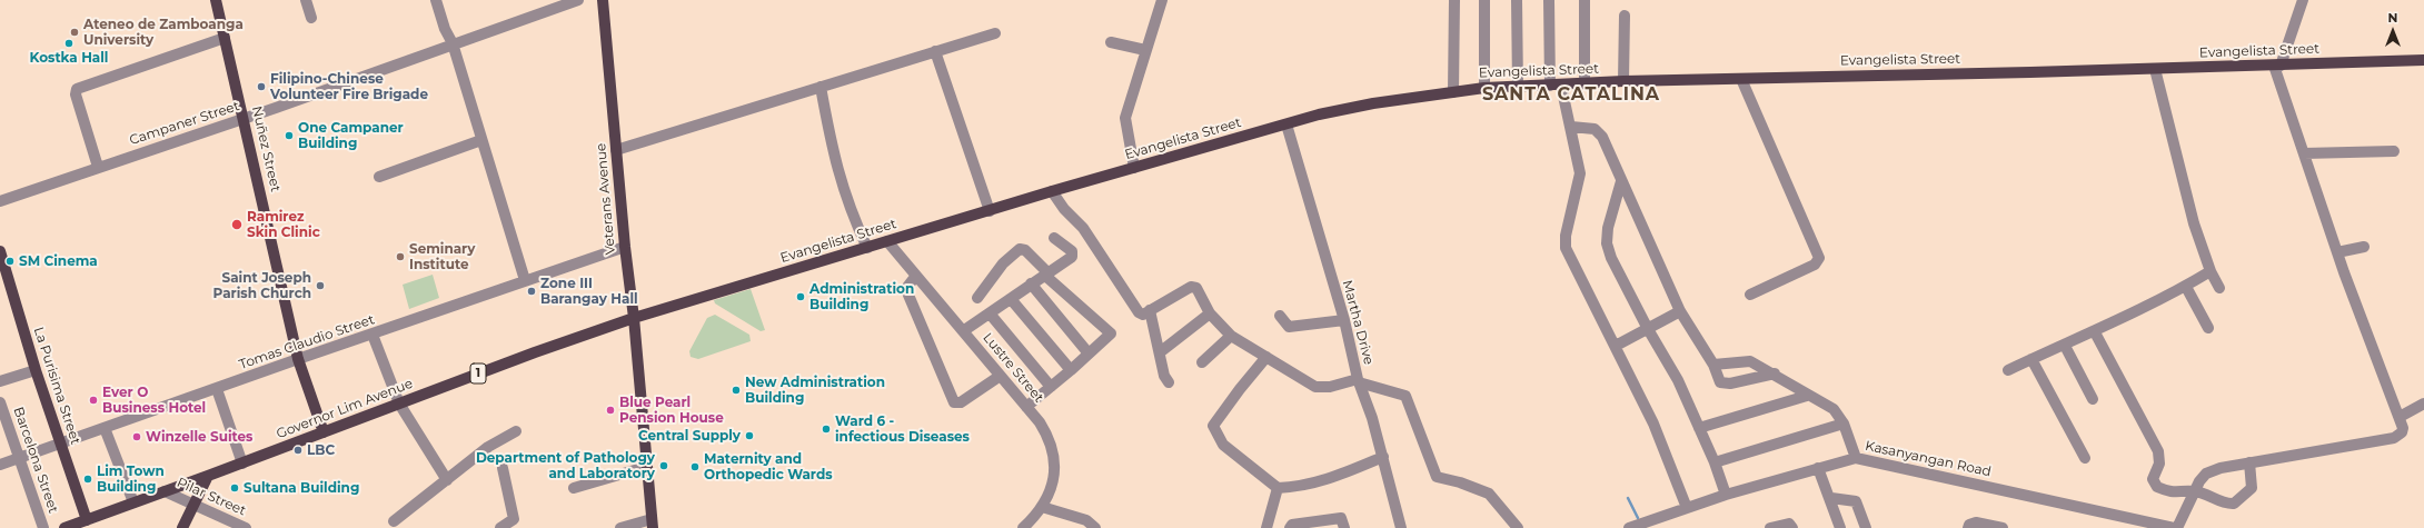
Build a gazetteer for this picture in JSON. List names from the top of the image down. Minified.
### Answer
{"streets":{"main road":["Evangelista Street","Nuñez Street","Veterans Avenue","1","La Purisima Street","Governor Lim Avenue"],"street":["Campaner Street","Martha Drive","Tomas Claudio Street","Lustre Street","Kasanyangan Road","Barcelona Street","Pilar Street"]},"crossings":[["Evangelista Street","Veterans Avenue"],["Evangelista Street","Martha Drive"],["Evangelista Street","Lustre Street"],["Evangelista Street","Governor Lim Avenue"],["Campaner Street","Nuñez Street"],["Nuñez Street","Tomas Claudio Street"],["Nuñez Street","Governor Lim Avenue"],["Veterans Avenue","Tomas Claudio Street"],["Veterans Avenue","Governor Lim Avenue"],["Tomas Claudio Street","La Purisima Street"],["Tomas Claudio Street","Barcelona Street"],["La Purisima Street","Governor Lim Avenue"],["Governor Lim Avenue","Pilar Street"]],"districts":["SANTA CATALINA"],"places":["Ateneo de Zamboanga University","Kostka Hall","Filipino-Chinese Volunteer Fire Brigade","One Campaner Building","Ramirez Skin Clinic","Seminary Institute","SM Cinema","Saint Joseph Parish Church","Zone III Barangay Hall","Administration Building","New Administration Building","Ever O Business Hotel","Blue Pearl Pension House","Ward 6 - infectious Diseases","Central Supply","Winzelle Suites","LBC","Department of Pathology and Laboratory","Maternity and Orthopedic Wards","Lim Town Building","Sultana Building"],"north":"top"}
